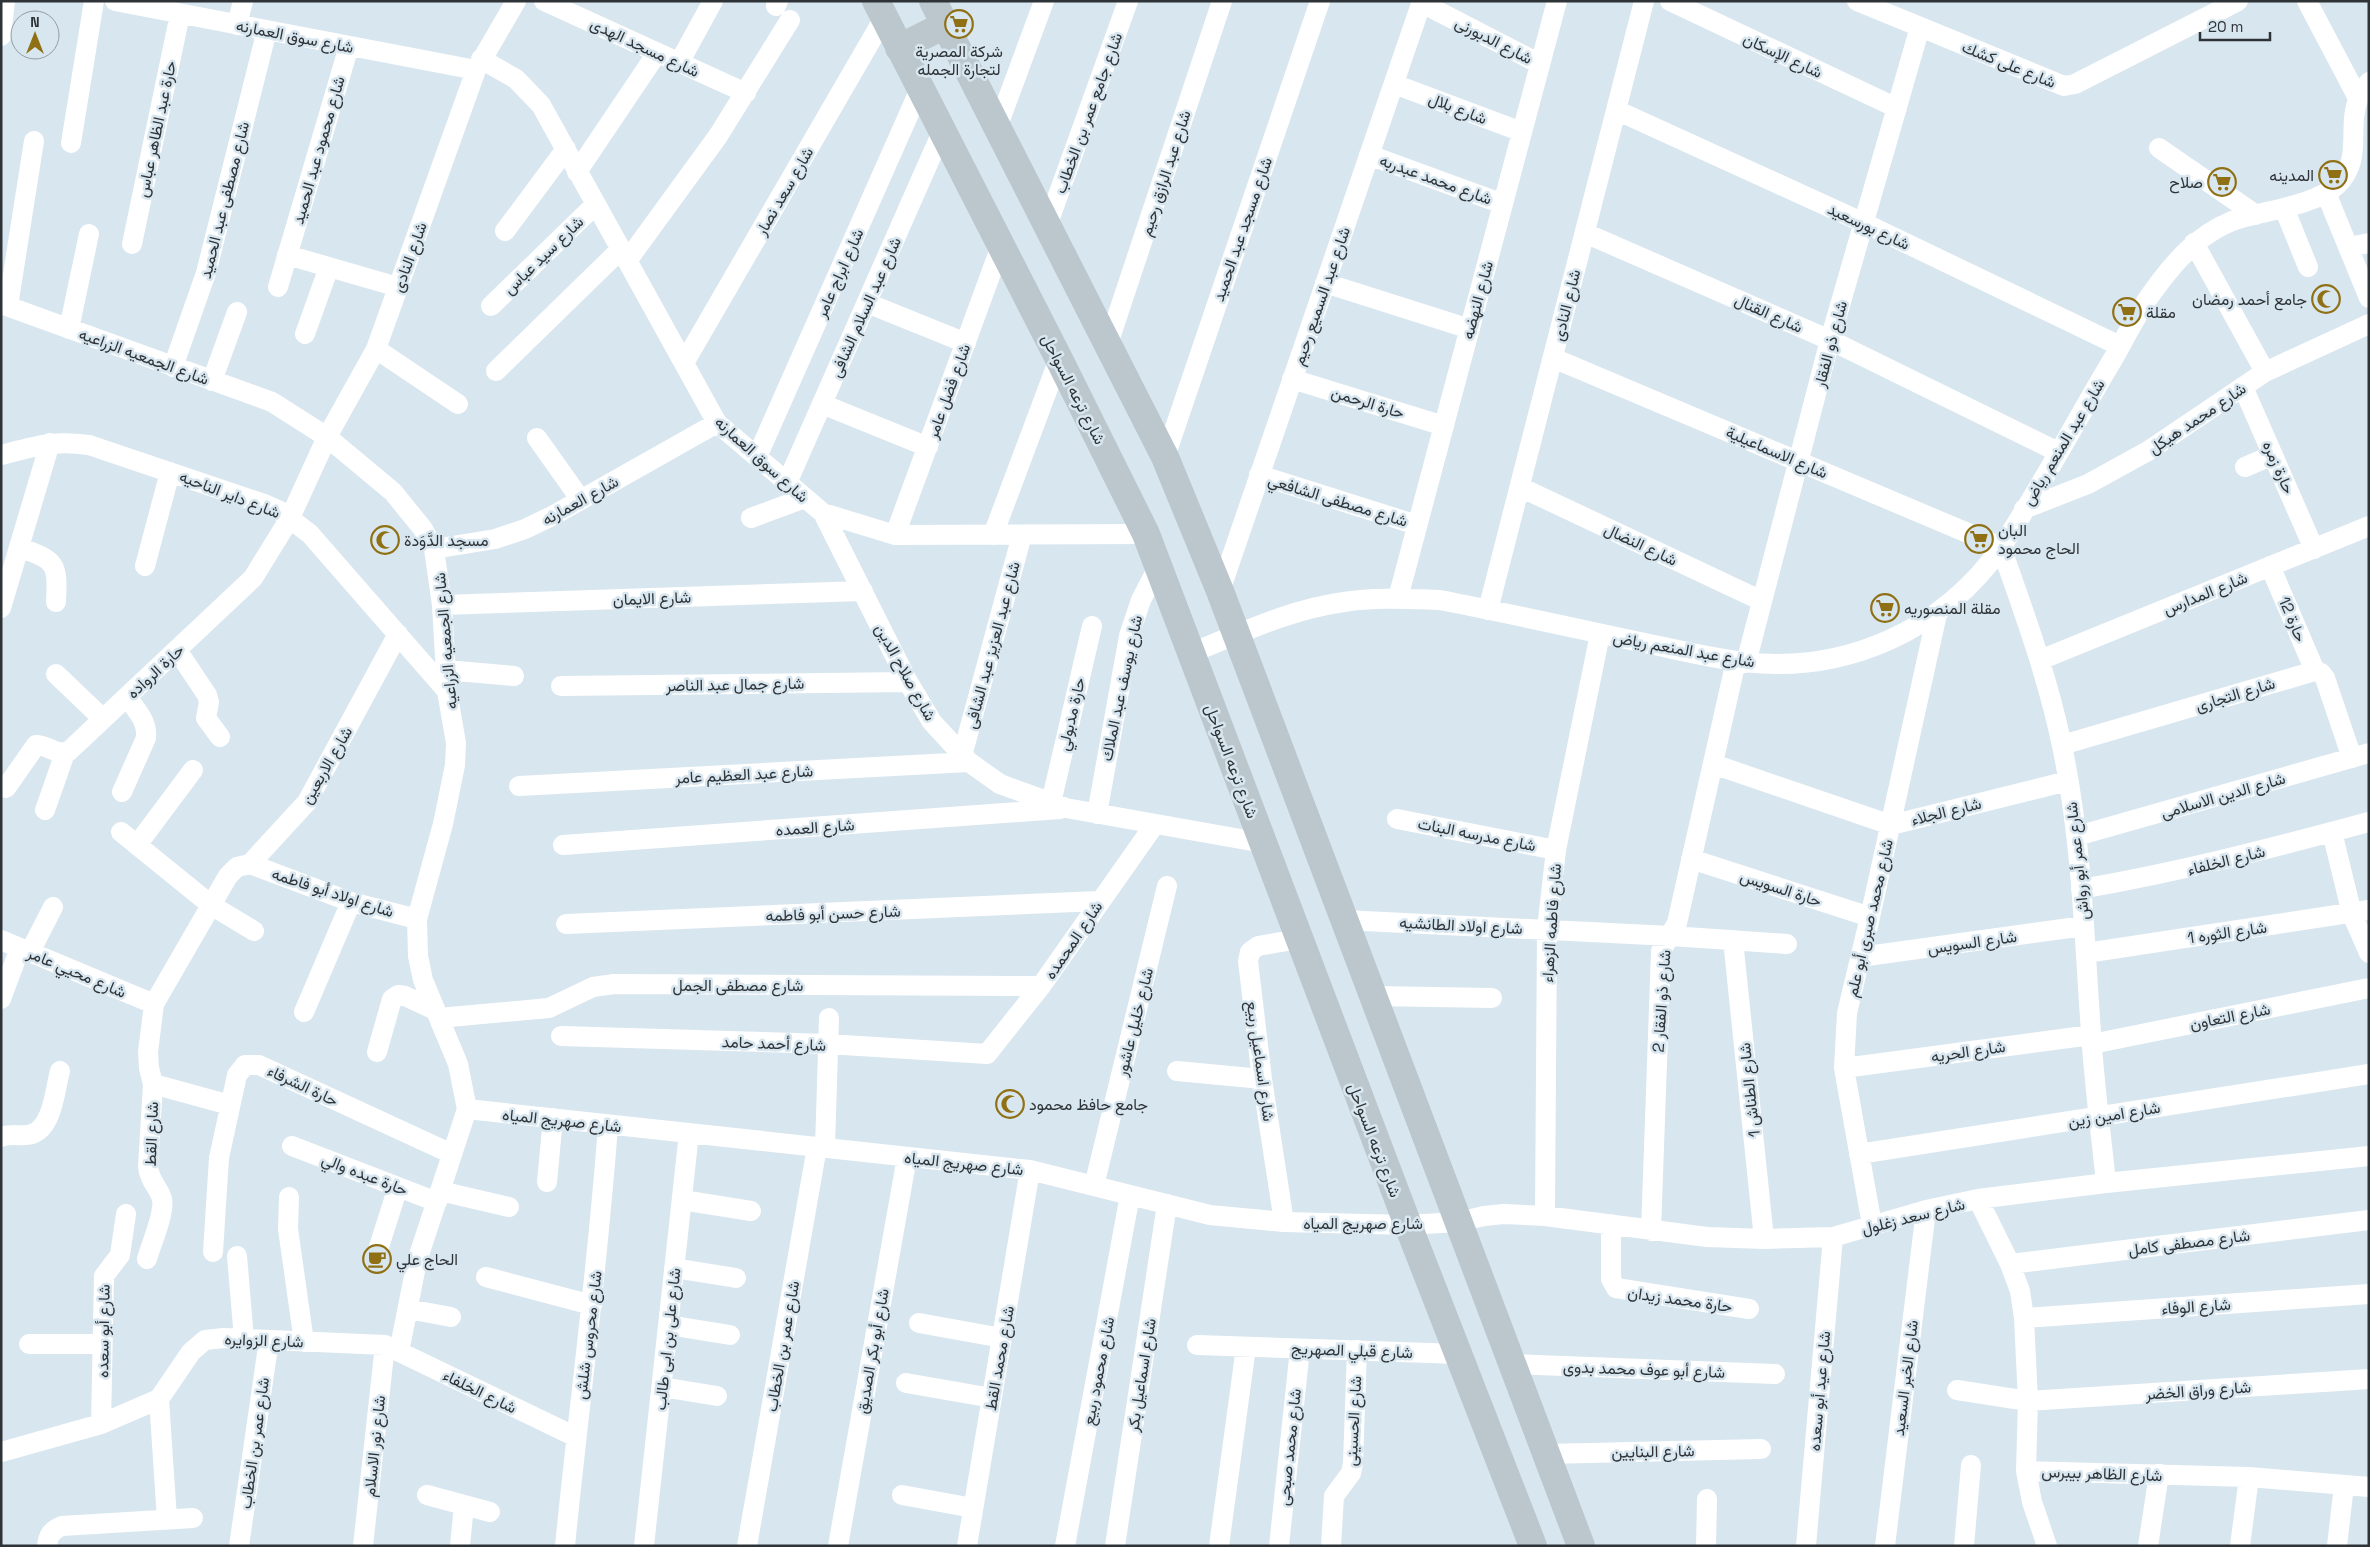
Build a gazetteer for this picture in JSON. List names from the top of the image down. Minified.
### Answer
{"streets":{"main road":["شارع ترعه السواحل"],"street":["شارع سوق العمارنه","شارع الدبورنى","شارع مسجد الهدى","شارع الإسكان","شارع على كشك","شارع بلال","شارع جامع عمر بن الخطاب","حارة عبد الظاهر عباس","شارع محمود عبد الحميد","شارع عبد الرازق رحيم","شارع محمد عبدربه","شارع سعد نصار","شارع مصطفى عبد الحميد","شارع بورسعيد","شارع مسجد عبد الحميد","شارع سيد عباس","شارع النادى","شارع ابراج عامر","شارع عبد السميع رحيم","شارع النهضه","شارع عبد السلام الشافى","شارع القنال","شارع ذو الفقار","شارع الجمعيه الزراعيه","شارع فضل عامر","حارة الرحمن","شارع محمد هيكل","شارع عبد المنعم رياض","شارع الاسماعيلية","حارة زمره","شارع داير الناحيه","شارع العمارنه","شارع مصطفى الشافعي","شارع النضال","شارع المدارس","شارع الايمان","حارة 12","شارع عبد العزيز عبد الشافى","حارة الرواده","شارع صلاح الدين","شارع جمال عبد الناصر","شارع يوسف عبد الملاك","شارع التجارى","حارة مدبولي","شارع الاربعين","شارع عبد العظيم عامر","شارع الدين الاسلامى","شارع الجلاء","شارع العمده","شارع مدرسه البنات","شارع الخلفاء","شارع عمر أبو رواش","حارة السويس","شارع اولاد أبو فاطمه","شارع حسن أبو فاطمه","شارع محمد صبرى أبو علم","شارع فاطمه الزهراء","شارع اولاد الطانشيه","شارع الثوره 1","شارع المحمده","شارع السويس","شارع محيي عامر","شارع مصطفى الجمل","شارع ذو الفقار 2","شارع التعاون","شارع خليل عاشور","شارع أحمد حامد","شارع الحريه","شارع اسماعيل ربيع","حارة الشرفاء","شارع الطناش 1","شارع امين زين","شارع صهريج المياه","شارع القط","حارة عبده والي","شارع سعد زغلول","شارع مصطفى كامل","حارة محمد زيدان","شارع الوفاء","شارع أبو سعده","شارع محروس شلش","شارع على بن ابى طالب","شارع الزوايره","شارع عمر بن الخطاب","شارع قبلي الصهريج","شارع أبو بكر الصديق","شارع محمد القط","شارع أبو عوف محمد بدوى","شارع محمود ربيع","شارع اسماعيل بكر","شارع الخبر السعيد","شارع وراق الخضر","شارع عيد أبو سعده","شارع الحسينى","شارع نور الاسلام","شارع محمد صبحى","شارع البنايين","شارع الظاهر بيبرس"]},"crossings":[["شارع سوق العمارنه","حارة عبد الظاهر عباس"],["شارع سوق العمارنه","شارع محمود عبد الحميد"],["شارع سوق العمارنه","شارع سعد نصار"],["شارع سوق العمارنه","شارع مصطفى عبد الحميد"],["شارع سوق العمارنه","شارع سيد عباس"],["شارع سوق العمارنه","شارع النادى"],["شارع سوق العمارنه","شارع ابراج عامر"],["شارع سوق العمارنه","شارع عبد السلام الشافى"],["شارع سوق العمارنه","شارع ترعه السواحل"],["شارع سوق العمارنه","شارع فضل عامر"],["شارع سوق العمارنه","شارع العمارنه"],["شارع سوق العمارنه","شارع عبد العزيز عبد الشافى"],["شارع سوق العمارنه","شارع صلاح الدين"],["شارع الدبورنى","شارع عبد السميع رحيم"],["شارع الدبورنى","شارع النهضه"],["شارع الإسكان","شارع ذو الفقار"],["شارع على كشك","شارع ذو الفقار"],["شارع بلال","شارع عبد السميع رحيم"],["شارع بلال","شارع النهضه"],["شارع محمد عبدربه","شارع عبد السميع رحيم"],["شارع محمد عبدربه","شارع النهضه"],["شارع سعد نصار","شارع ترعه السواحل"],["شارع مصطفى عبد الحميد","شارع الجمعيه الزراعيه"],["شارع بورسعيد","شارع النادى"],["شارع بورسعيد","شارع ذو الفقار"],["شارع بورسعيد","شارع عبد المنعم رياض"],["شارع النادى","شارع القنال"],["شارع النادى","شارع الجمعيه الزراعيه"],["شارع النادى","شارع عبد المنعم رياض"],["شارع النادى","شارع الاسماعيلية"],["شارع النادى","شارع النضال"],["شارع النادى","حارة الرواده"],["شارع ابراج عامر","شارع ترعه السواحل"],["شارع عبد السميع رحيم","حارة الرحمن"],["شارع عبد السميع رحيم","شارع مصطفى الشافعي"],["شارع النهضه","حارة الرحمن"],["شارع النهضه","شارع عبد المنعم رياض"],["شارع النهضه","شارع مصطفى الشافعي"],["شارع عبد السلام الشافى","شارع ترعه السواحل"],["شارع القنال","شارع ذو الفقار"],["شارع القنال","شارع عبد المنعم رياض"],["شارع ذو الفقار","شارع عبد المنعم رياض"],["شارع ذو الفقار","شارع الاسماعيلية"],["شارع ذو الفقار","شارع النضال"],["شارع ذو الفقار","شارع ذو الفقار 2"],["شارع الجمعيه الزراعيه","شارع داير الناحيه"],["شارع الجمعيه الزراعيه","شارع العمارنه"],["شارع الجمعيه الزراعيه","شارع الايمان"],["شارع الجمعيه الزراعيه","حارة الرواده"],["شارع الجمعيه الزراعيه","شارع اولاد أبو فاطمه"],["شارع الجمعيه الزراعيه","شارع مصطفى الجمل"],["شارع الجمعيه الزراعيه","شارع صهريج المياه"],["شارع الجمعيه الزراعيه","شارع نور الاسلام"],["شارع ترعه السواحل","شارع فضل عامر"],["شارع ترعه السواحل","شارع عبد المنعم رياض"],["شارع ترعه السواحل","شارع صلاح الدين"],["شارع ترعه السواحل","شارع يوسف عبد الملاك"],["شارع ترعه السواحل","شارع اسماعيل ربيع"],["شارع ترعه السواحل","شارع صهريج المياه"],["شارع ترعه السواحل","شارع قبلي الصهريج"],["شارع محمد هيكل","شارع عبد المنعم رياض"],["شارع محمد هيكل","حارة زمره"],["شارع عبد المنعم رياض","شارع الاسماعيلية"],["شارع عبد المنعم رياض","شارع عمر أبو رواش"],["شارع عبد المنعم رياض","شارع محمد صبرى أبو علم"],["شارع عبد المنعم رياض","شارع فاطمه الزهراء"],["شارع عبد المنعم رياض","شارع ذو الفقار 2"],["شارع الاسماعيلية","شارع عمر أبو رواش"],["حارة زمره","شارع المدارس"],["شارع داير الناحيه","حارة الرواده"],["شارع داير الناحيه","شارع الاربعين"],["شارع المدارس","حارة 12"],["شارع المدارس","شارع عمر أبو رواش"],["شارع الايمان","شارع صلاح الدين"],["حارة 12","شارع التجارى"],["شارع عبد العزيز عبد الشافى","شارع صلاح الدين"],["شارع عبد العزيز عبد الشافى","شارع عبد العظيم عامر"],["شارع صلاح الدين","شارع جمال عبد الناصر"],["شارع صلاح الدين","شارع يوسف عبد الملاك"],["شارع صلاح الدين","حارة مدبولي"],["شارع صلاح الدين","شارع عبد العظيم عامر"],["شارع صلاح الدين","شارع العمده"],["شارع صلاح الدين","شارع المحمده"],["شارع التجارى","شارع عمر أبو رواش"],["حارة مدبولي","شارع العمده"],["شارع الاربعين","شارع اولاد أبو فاطمه"],["شارع الاربعين","شارع محيي عامر"],["شارع الاربعين","شارع القط"],["شارع الدين الاسلامى","شارع عمر أبو رواش"],["شارع الجلاء","شارع عمر أبو رواش"],["شارع الجلاء","شارع محمد صبرى أبو علم"],["شارع الجلاء","شارع ذو الفقار 2"],["شارع مدرسه البنات","شارع فاطمه الزهراء"],["شارع الخلفاء","شارع عمر أبو رواش"],["شارع الخلفاء","شارع محروس شلش"],["شارع الخلفاء","شارع الزوايره"],["شارع الخلفاء","شارع نور الاسلام"],["شارع عمر أبو رواش","شارع الثوره 1"],["شارع عمر أبو رواش","شارع السويس"],["شارع عمر أبو رواش","شارع التعاون"],["شارع عمر أبو رواش","شارع الحريه"],["شارع عمر أبو رواش","شارع امين زين"],["شارع عمر أبو رواش","شارع سعد زغلول"],["حارة السويس","شارع محمد صبرى أبو علم"],["حارة السويس","شارع ذو الفقار 2"],["شارع حسن أبو فاطمه","شارع المحمده"],["شارع محمد صبرى أبو علم","شارع السويس"],["شارع محمد صبرى أبو علم","شارع الحريه"],["شارع محمد صبرى أبو علم","شارع امين زين"],["شارع محمد صبرى أبو علم","شارع سعد زغلول"],["شارع فاطمه الزهراء","شارع اولاد الطانشيه"],["شارع فاطمه الزهراء","شارع سعد زغلول"],["شارع اولاد الطانشيه","شارع ذو الفقار 2"],["شارع اولاد الطانشيه","شارع الطناش 1"],["شارع المحمده","شارع مصطفى الجمل"],["شارع المحمده","شارع أحمد حامد"],["شارع محيي عامر","شارع القط"],["شارع ذو الفقار 2","شارع سعد زغلول"],["شارع التعاون","شارع الحريه"],["شارع خليل عاشور","شارع صهريج المياه"],["شارع أحمد حامد","شارع عمر بن الخطاب"],["شارع اسماعيل ربيع","شارع صهريج المياه"],["حارة الشرفاء","شارع نور الاسلام"],["شارع الطناش 1","شارع سعد زغلول"],["شارع صهريج المياه","شارع سعد زغلول"],["شارع صهريج المياه","شارع محروس شلش"],["شارع صهريج المياه","شارع على بن ابى طالب"],["شارع صهريج المياه","شارع عمر بن الخطاب"],["شارع صهريج المياه","شارع أبو بكر الصديق"],["شارع صهريج المياه","شارع محمد القط"],["شارع صهريج المياه","شارع محمود ربيع"],["شارع صهريج المياه","شارع اسماعيل بكر"],["شارع صهريج المياه","شارع نور الاسلام"],["حارة عبده والي","شارع نور الاسلام"],["شارع سعد زغلول","حارة محمد زيدان"],["شارع سعد زغلول","شارع الخبر السعيد"],["شارع سعد زغلول","شارع عيد أبو سعده"],["شارع سعد زغلول","شارع الظاهر بيبرس"],["شارع مصطفى كامل","شارع الظاهر بيبرس"],["شارع الوفاء","شارع الظاهر بيبرس"],["شارع الزوايره","شارع عمر بن الخطاب"],["شارع الزوايره","شارع نور الاسلام"],["شارع قبلي الصهريج","شارع الحسينى"],["شارع قبلي الصهريج","شارع محمد صبحى"],["شارع وراق الخضر","شارع الظاهر بيبرس"]],"places":{"supermarket":["شركة المصرية لتجارة الجمله","المدينه","صلاح","مقلة","البان الحاج محمود","مقلة المنصوريه"],"mosque":["جامع أحمد رمضان","مسجد الدَّوَدة","جامع حافظ محمود"],"cafe":["الحاج علي"]},"scale_bar":"20 m","north":"top"}
